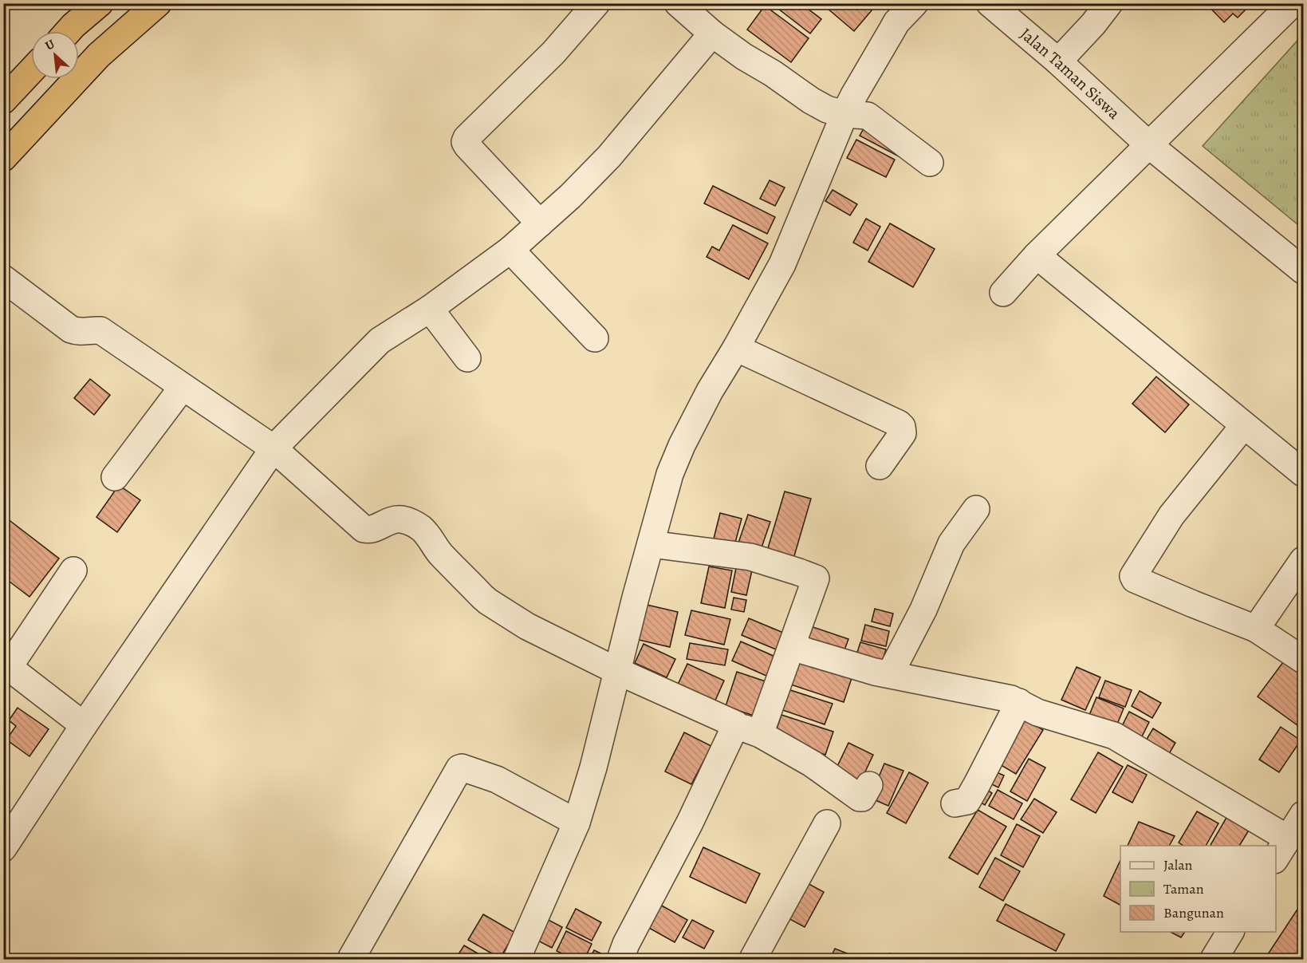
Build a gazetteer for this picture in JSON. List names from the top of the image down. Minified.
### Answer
{"streets":{"street":["Jalan Taman Siswa"]},"legend":["Jalan","Taman","Bangunan"],"north":"top left"}
